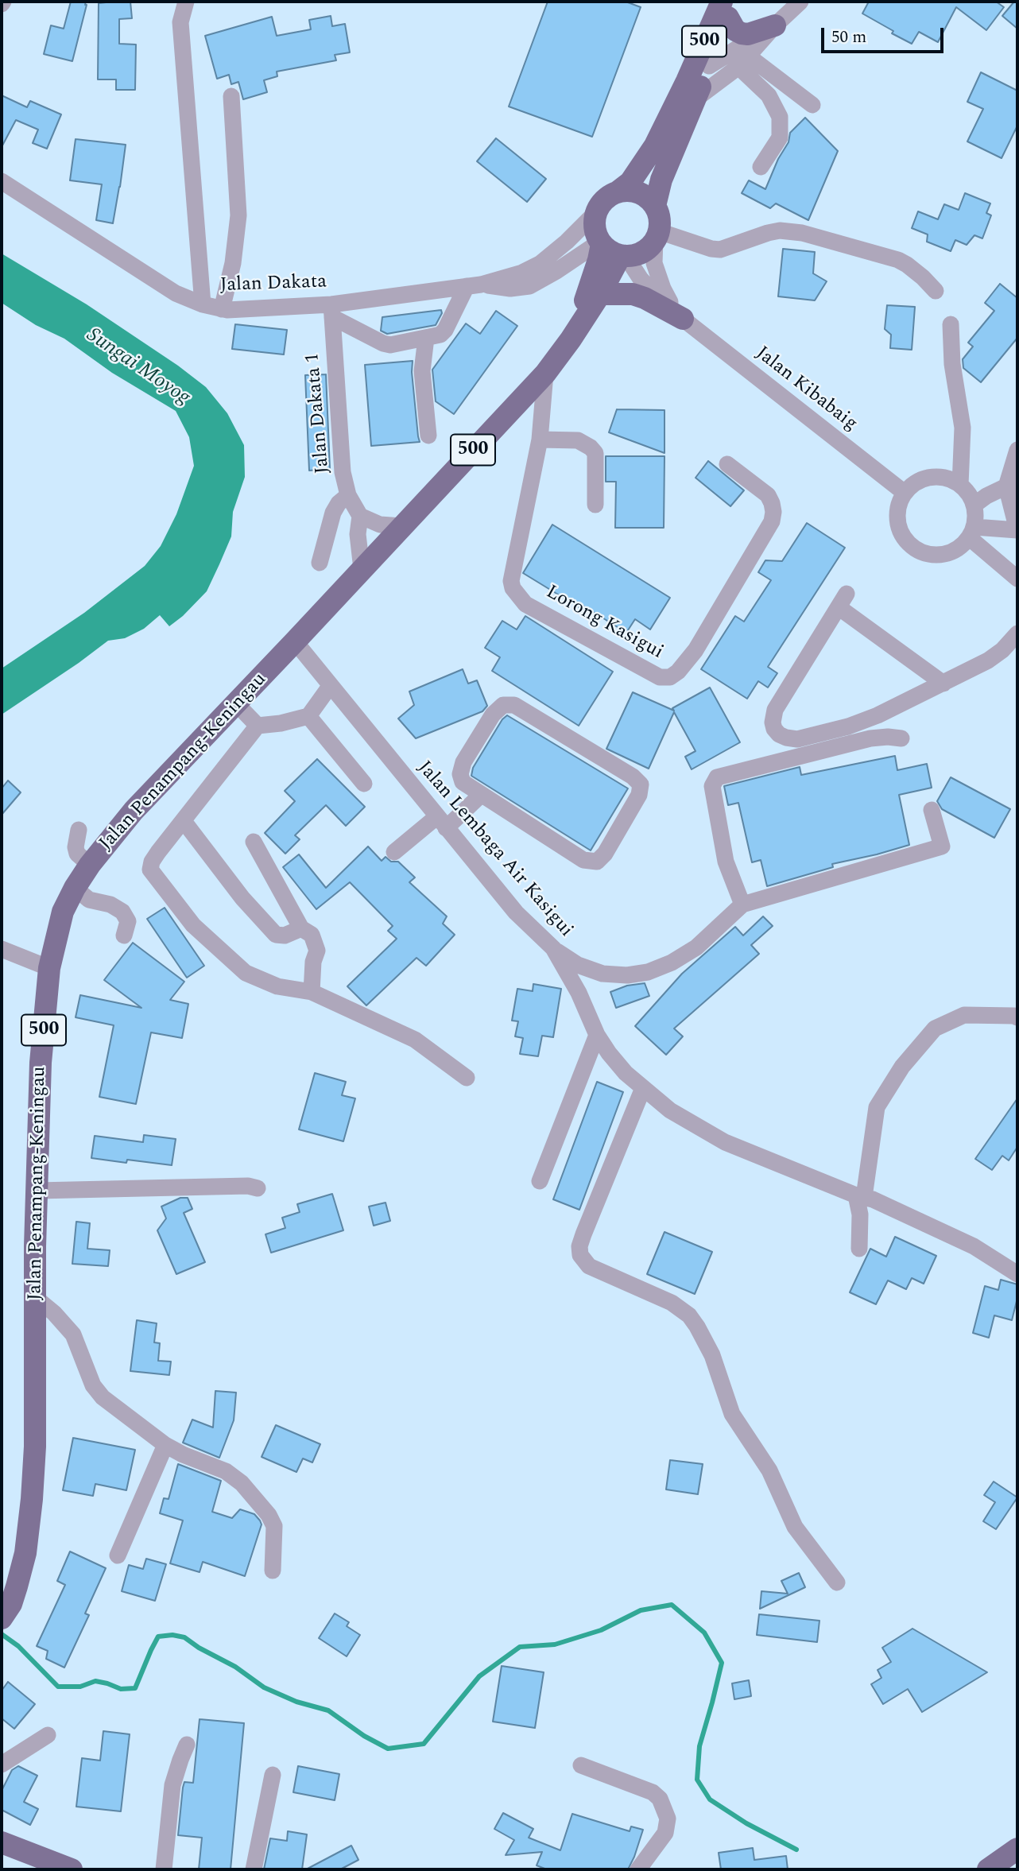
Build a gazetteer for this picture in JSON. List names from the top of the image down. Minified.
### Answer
{"streets":{"main road":["500","Jalan Penampang-Keningau"],"street":["Jalan Dakata","Jalan Kibabaig","Jalan Dakata 1","Lorong Kasigui","Jalan Lembaga Air Kasigui"]},"crossings":[["500","Jalan Dakata"],["500","Jalan Kibabaig"],["500","Jalan Penampang-Keningau"],["Jalan Dakata","Jalan Kibabaig"],["Jalan Dakata","Jalan Dakata 1"],["Jalan Dakata","Jalan Penampang-Keningau"],["Jalan Kibabaig","Jalan Penampang-Keningau"],["Lorong Kasigui","Jalan Penampang-Keningau"],["Jalan Penampang-Keningau","Jalan Lembaga Air Kasigui"]],"water":["Sungai Moyog"],"scale_bar":"50 m"}
